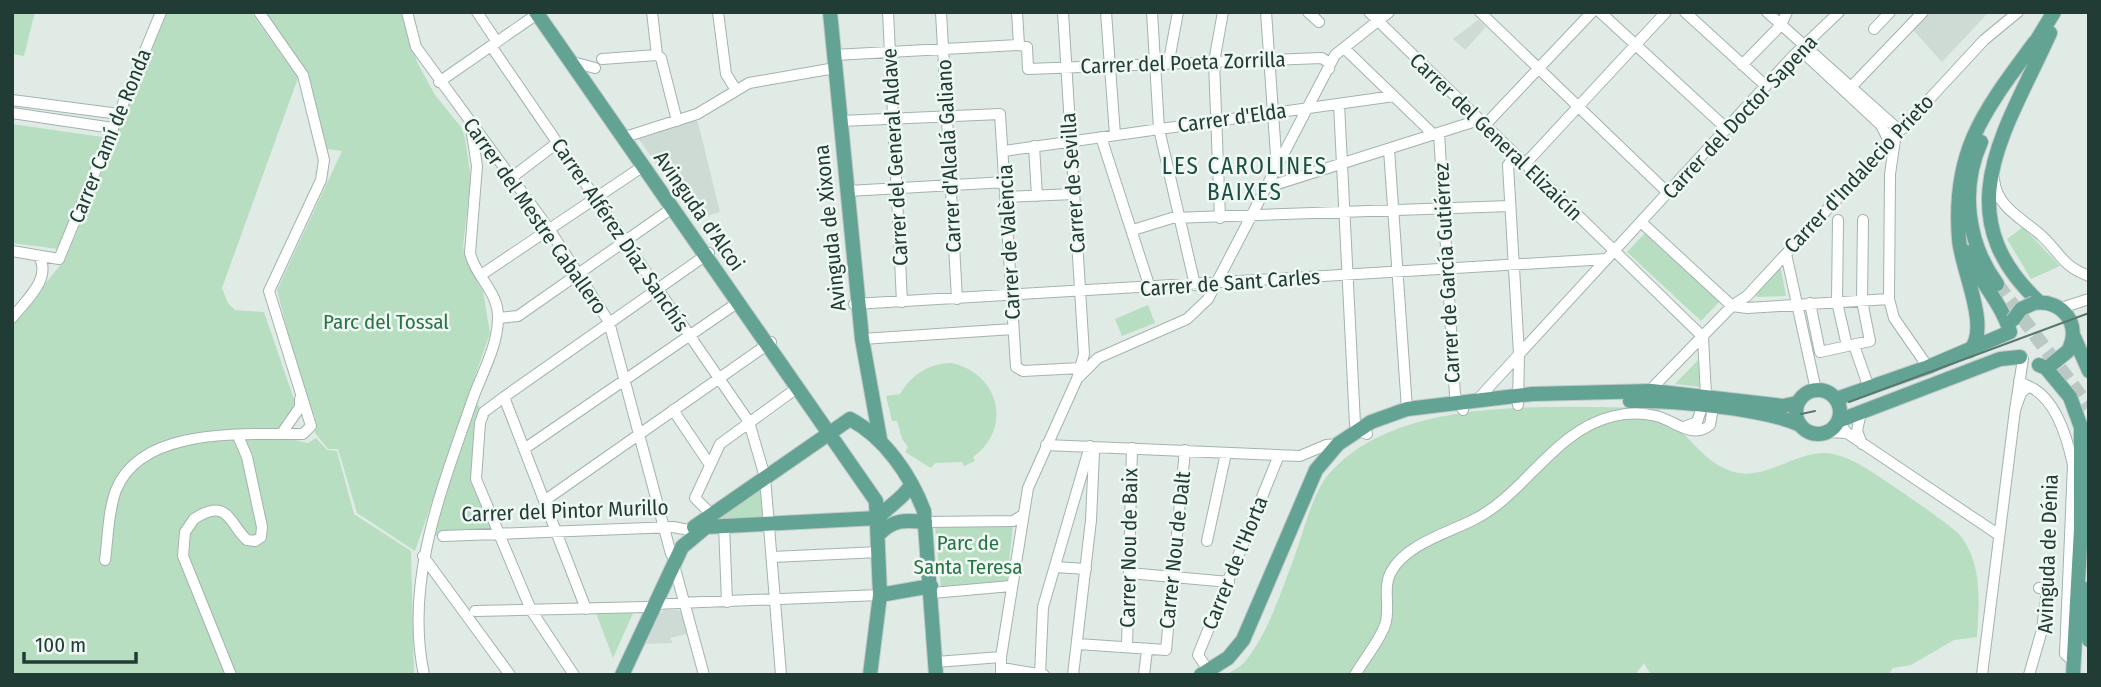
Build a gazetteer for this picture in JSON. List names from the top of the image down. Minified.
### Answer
{"streets":{"main road":["Avinguda d'Alcoi","Avinguda de Xixona","Avinguda de Dénia"],"street":["Carrer del Poeta Zorrilla","Carrer del Doctor Sapena","Carrer d'Elda","Carrer Camí de Ronda","Carrer del General Elizaicín","Carrer d'Alcalá Galiano","Carrer del General Aldave","Carrer d'Indalecio Prieto","Carrer de Sevilla","Carrer del Mestre Caballero","Carrer Alférez Díaz Sanchís","Carrer de València","Carrer de García Gutiérrez","Carrer de Sant Carles","Carrer del Pintor Murillo","Carrer Nou de Baix","Carrer Nou de Dalt","Carrer de l'Horta"]},"crossings":[["Carrer del Poeta Zorrilla","Carrer de Sevilla"],["Carrer del Doctor Sapena","Carrer del General Elizaicín"],["Carrer del Doctor Sapena","Carrer de Sant Carles"],["Carrer d'Elda","Carrer de Sevilla"],["Carrer d'Elda","Carrer de València"],["Carrer del General Elizaicín","Carrer d'Indalecio Prieto"],["Carrer del General Elizaicín","Carrer de Sant Carles"],["Carrer d'Alcalá Galiano","Carrer de València"],["Carrer d'Alcalá Galiano","Carrer de Sant Carles"],["Carrer del General Aldave","Carrer de Sant Carles"],["Carrer de Sevilla","Carrer de València"],["Carrer de Sevilla","Carrer de Sant Carles"],["Carrer del Mestre Caballero","Carrer del Pintor Murillo"],["Avinguda de Xixona","Carrer de Sant Carles"],["Carrer de València","Carrer de Sant Carles"],["Carrer de García Gutiérrez","Carrer de Sant Carles"]],"districts":["LES CAROLINES BAIXES"],"parks":["Parc del Tossal","Parc de Santa Teresa"],"scale_bar":"100 m"}
